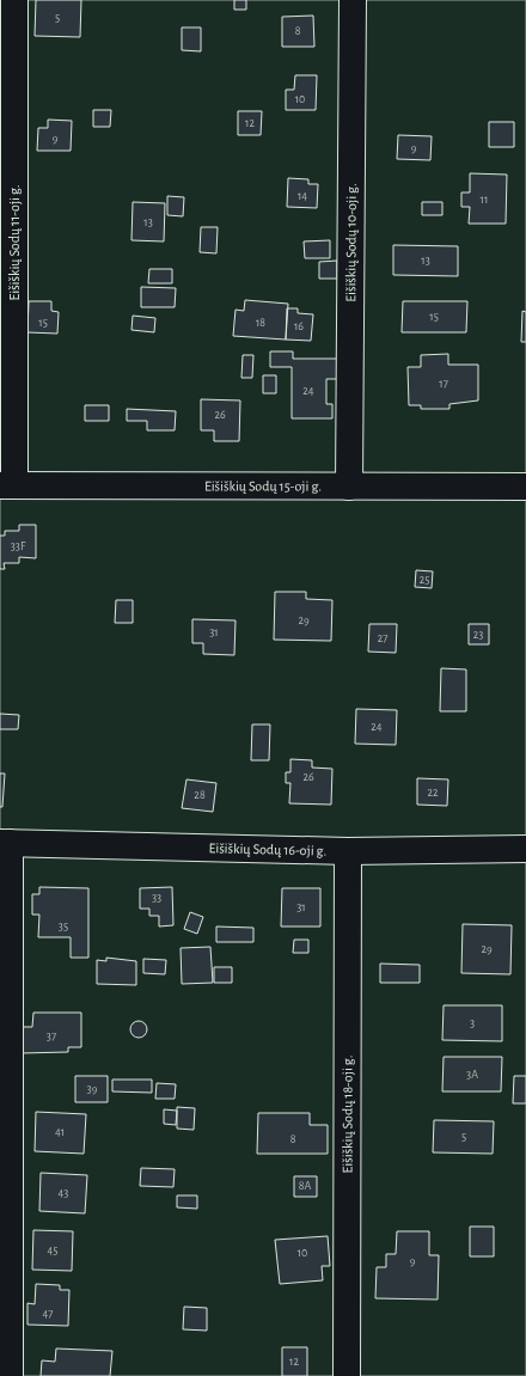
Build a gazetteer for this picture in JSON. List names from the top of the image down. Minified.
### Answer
{"streets":{"street":["Eišiškių Sodų 11-oji g.","Eišiškių Sodų 10-oji g.","Eišiškių Sodų 15-oji g.","Eišiškių Sodų 16-oji g.","Eišiškių Sodų 18-oji g."]},"crossings":[["Eišiškių Sodų 11-oji g.","Eišiškių Sodų 15-oji g."],["Eišiškių Sodų 10-oji g.","Eišiškių Sodų 15-oji g."],["Eišiškių Sodų 16-oji g.","Eišiškių Sodų 18-oji g."]],"house_numbers":["5","8","10","12","9","9","14","11","13","13","15","15","18","16","17","24","26","33F","25","29","31","23","27","24","26","22","28","33","31","35","29","3","37","3A","39","41","5","8","8A","43","45","10","9","47","12"]}
